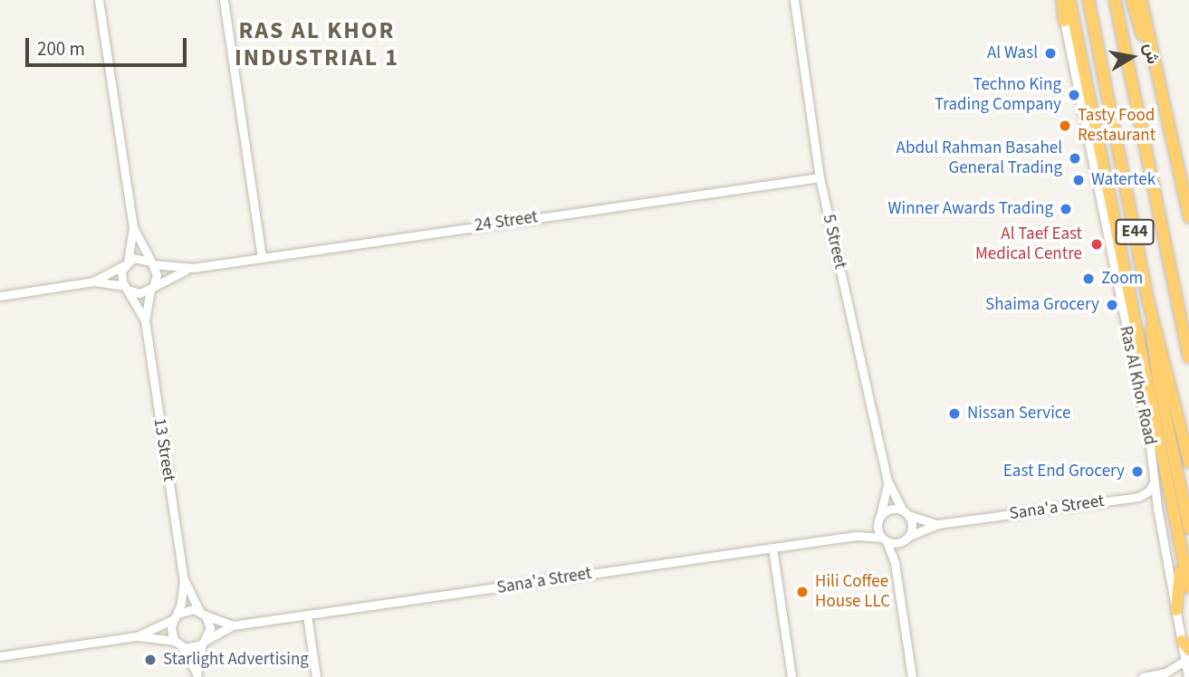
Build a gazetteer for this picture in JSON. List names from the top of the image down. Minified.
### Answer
{"streets":{"highway":["E44","Ras Al Khor Road"],"street":["24 Street","5 Street","13 Street","Sana'a Street"]},"crossings":[["24 Street","5 Street"],["24 Street","13 Street"],["5 Street","Sana'a Street"],["13 Street","Sana'a Street"]],"districts":["RAS AL KHOR INDUSTRIAL 1"],"places":["Al Wasl","Techno King Trading Company","Tasty Food Restaurant","Abdul Rahman Basahel General Trading","Watertek","Winner Awards Trading","Al Taef East Medical Centre","Zoom","Shaima Grocery","Nissan Service","East End Grocery","Hili Coffee House LLC","Starlight Advertising"],"scale_bar":"200 m","north":"right"}
